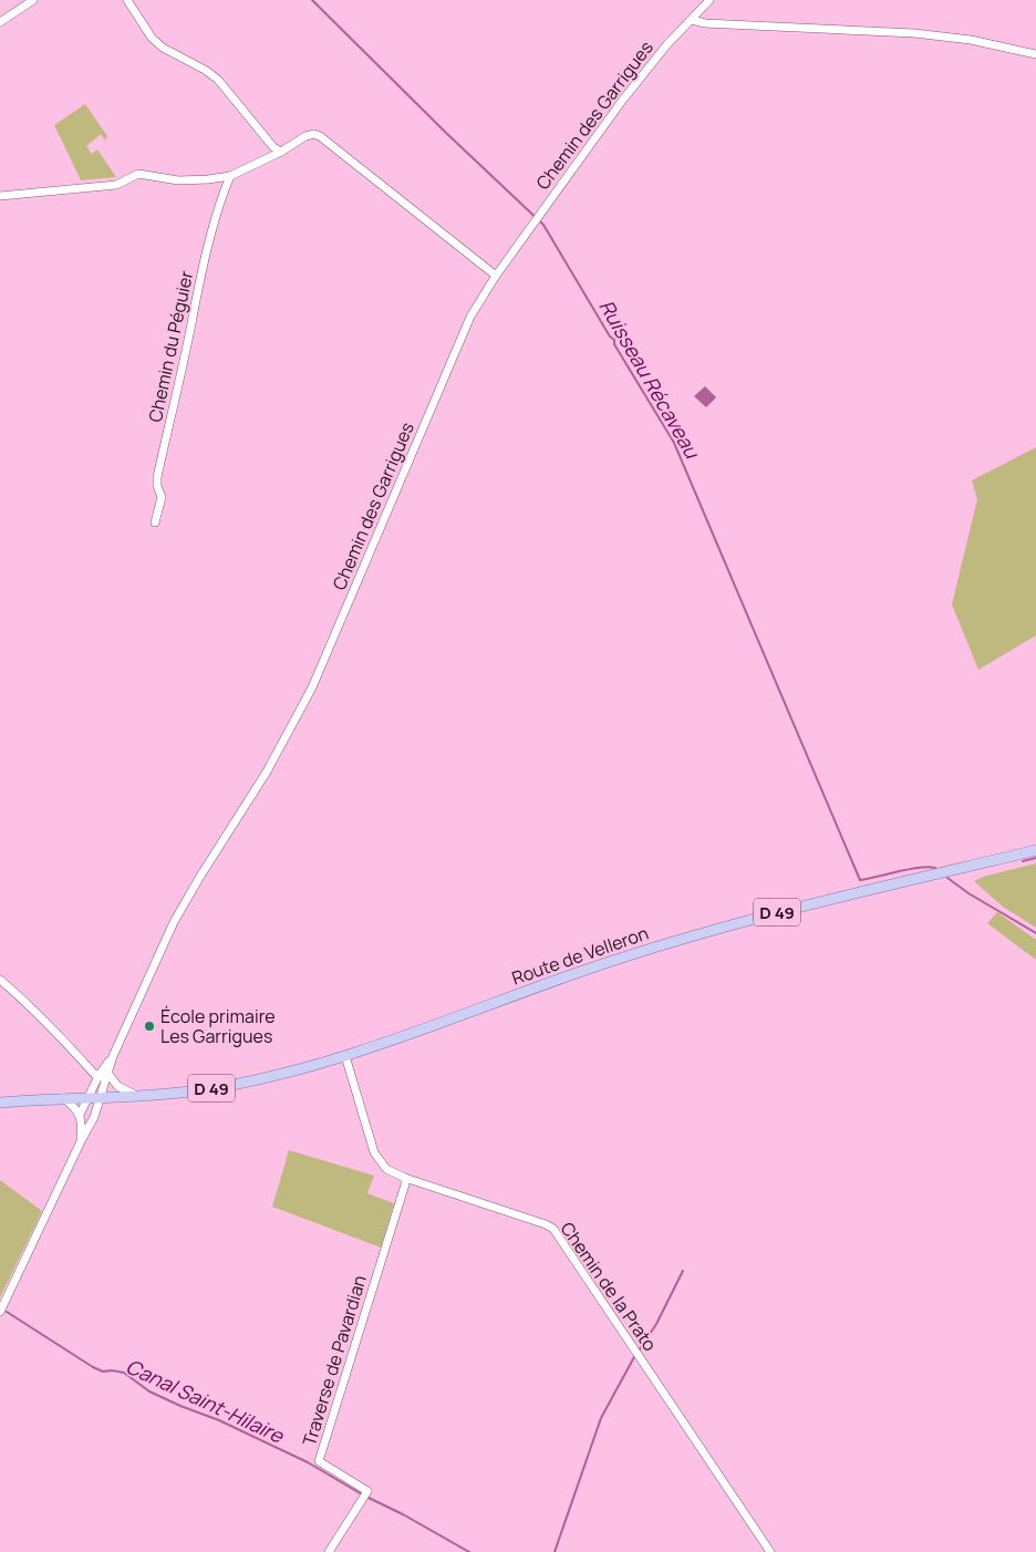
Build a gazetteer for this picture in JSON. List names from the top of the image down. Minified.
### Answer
{"streets":{"main road":["D 49","Route de Velleron"],"street":["Chemin des Garrigues","Chemin du Péguier","Chemin de la Prato","Traverse de Pavardian"]},"crossings":[["Chemin des Garrigues","D 49"],["D 49","Route de Velleron"],["Route de Velleron","Chemin de la Prato"],["Chemin de la Prato","Traverse de Pavardian"]],"water":["Ruisseau Récaveau","Canal Saint-Hilaire"],"places":["École primaire Les Garrigues"]}
